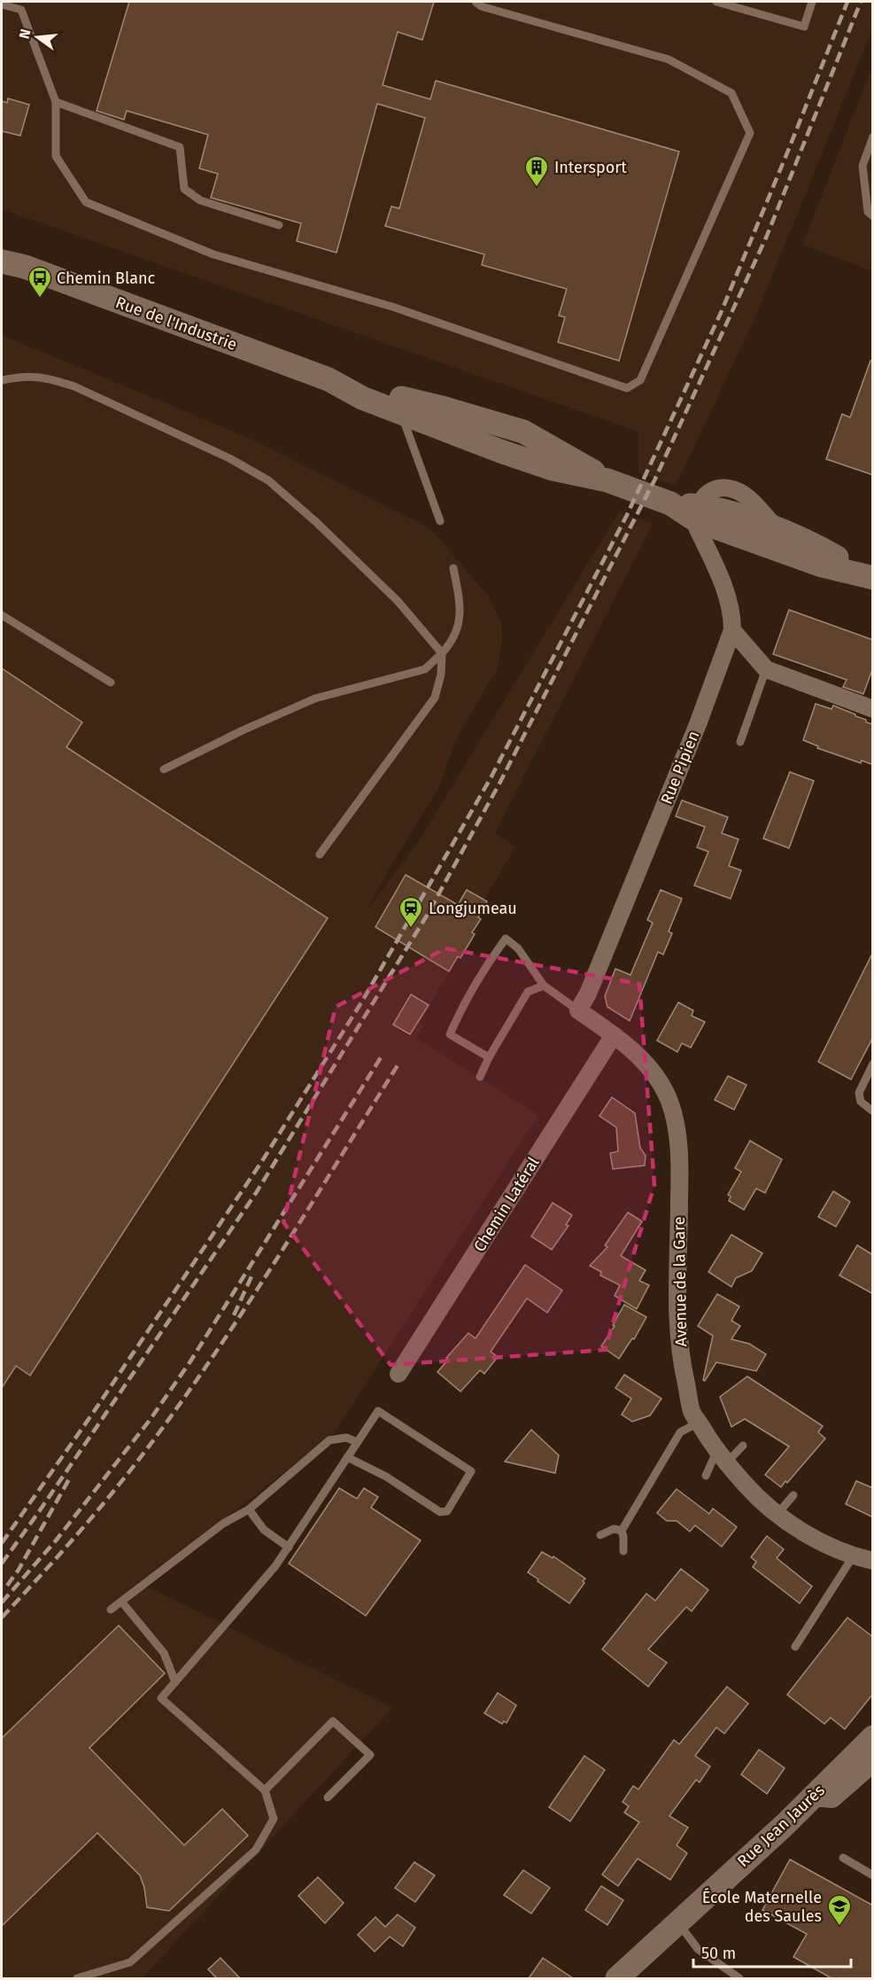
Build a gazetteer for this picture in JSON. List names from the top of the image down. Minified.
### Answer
{"streets":{"street":["Rue de l'Industrie","Rue Pipien","Chemin Latéral","Avenue de la Gare","Rue Jean Jaurès"]},"crossings":[["Rue de l'Industrie","Rue Pipien"],["Rue Pipien","Avenue de la Gare"],["Chemin Latéral","Avenue de la Gare"]],"places":{"building":["Intersport"],"bus stop":["Chemin Blanc"],"station":["Longjumeau"],"school or university":["École Maternelle des Saules"]},"scale_bar":"50 m","north":"left"}
